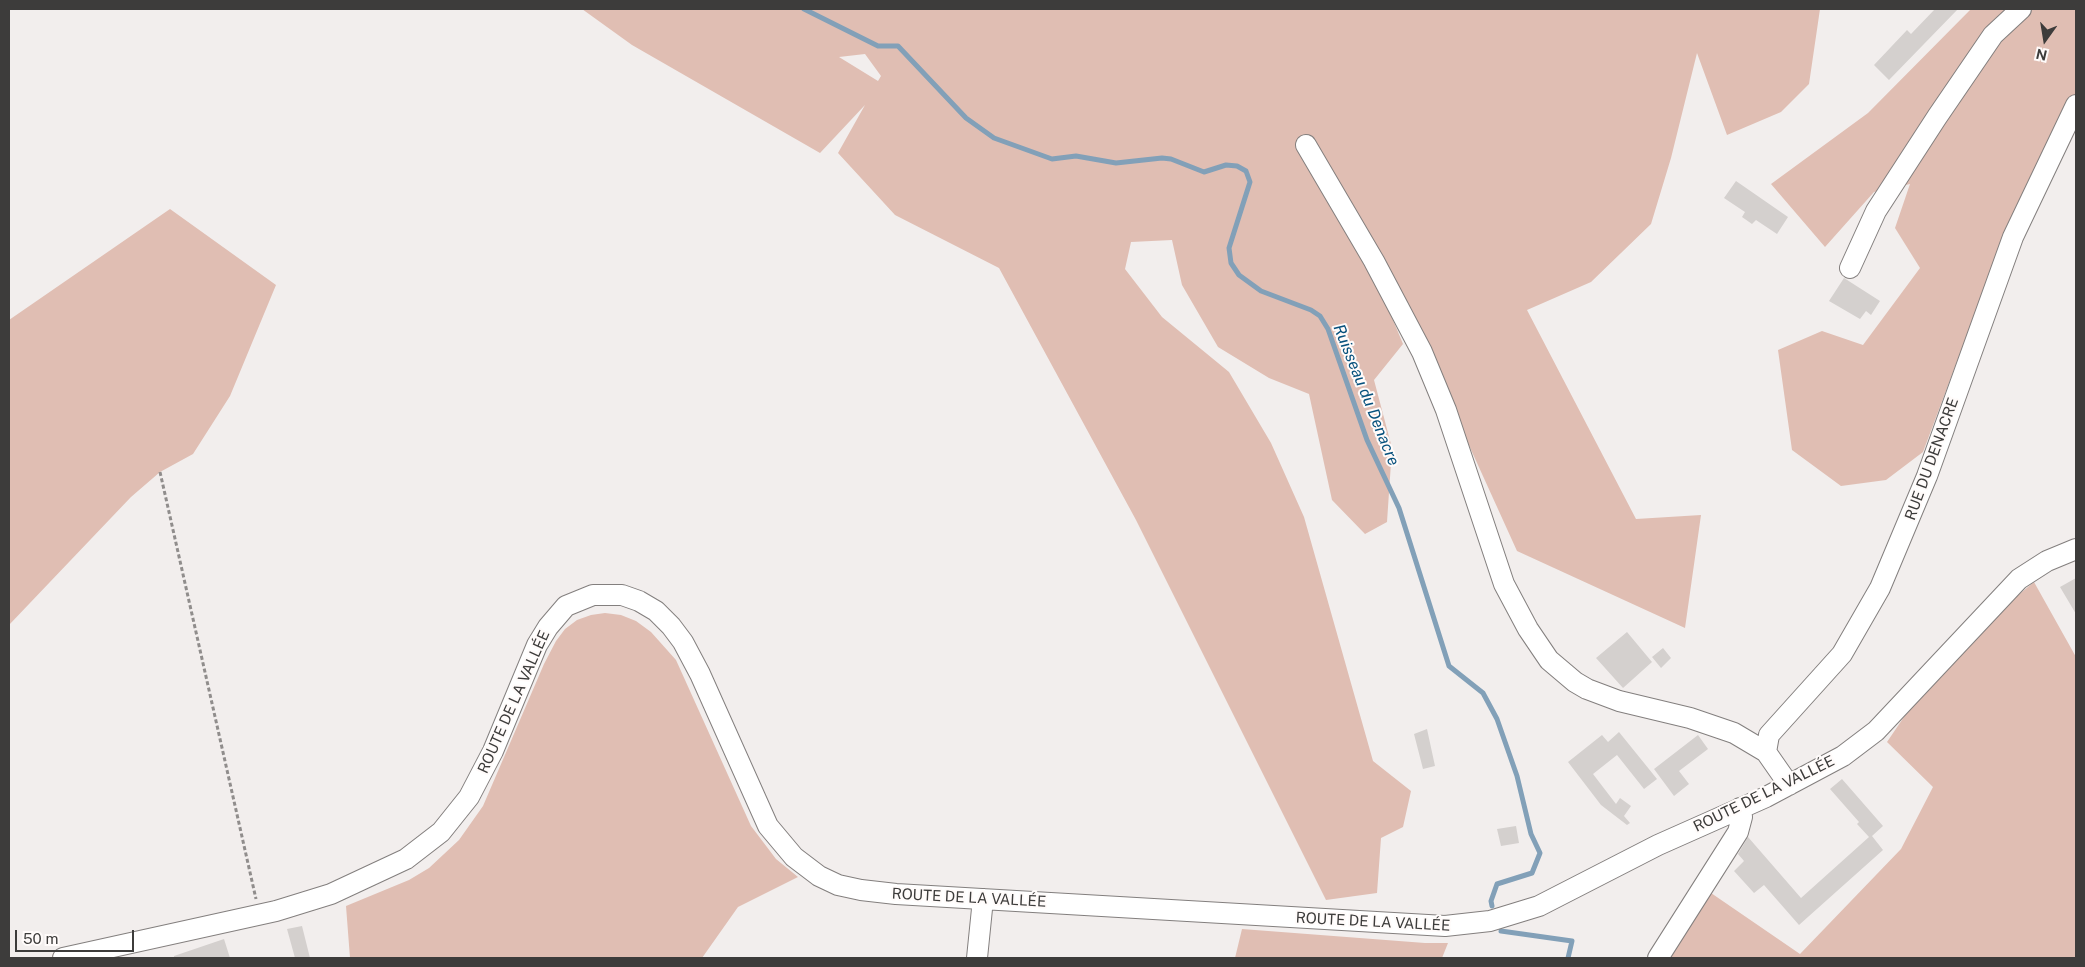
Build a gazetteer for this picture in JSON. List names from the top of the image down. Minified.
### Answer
{"streets":{"street":["RUE DU DENACRE","ROUTE DE LA VALLÉE"]},"water":["Ruisseau du Denacre"],"scale_bar":"50 m","north":"bottom"}
